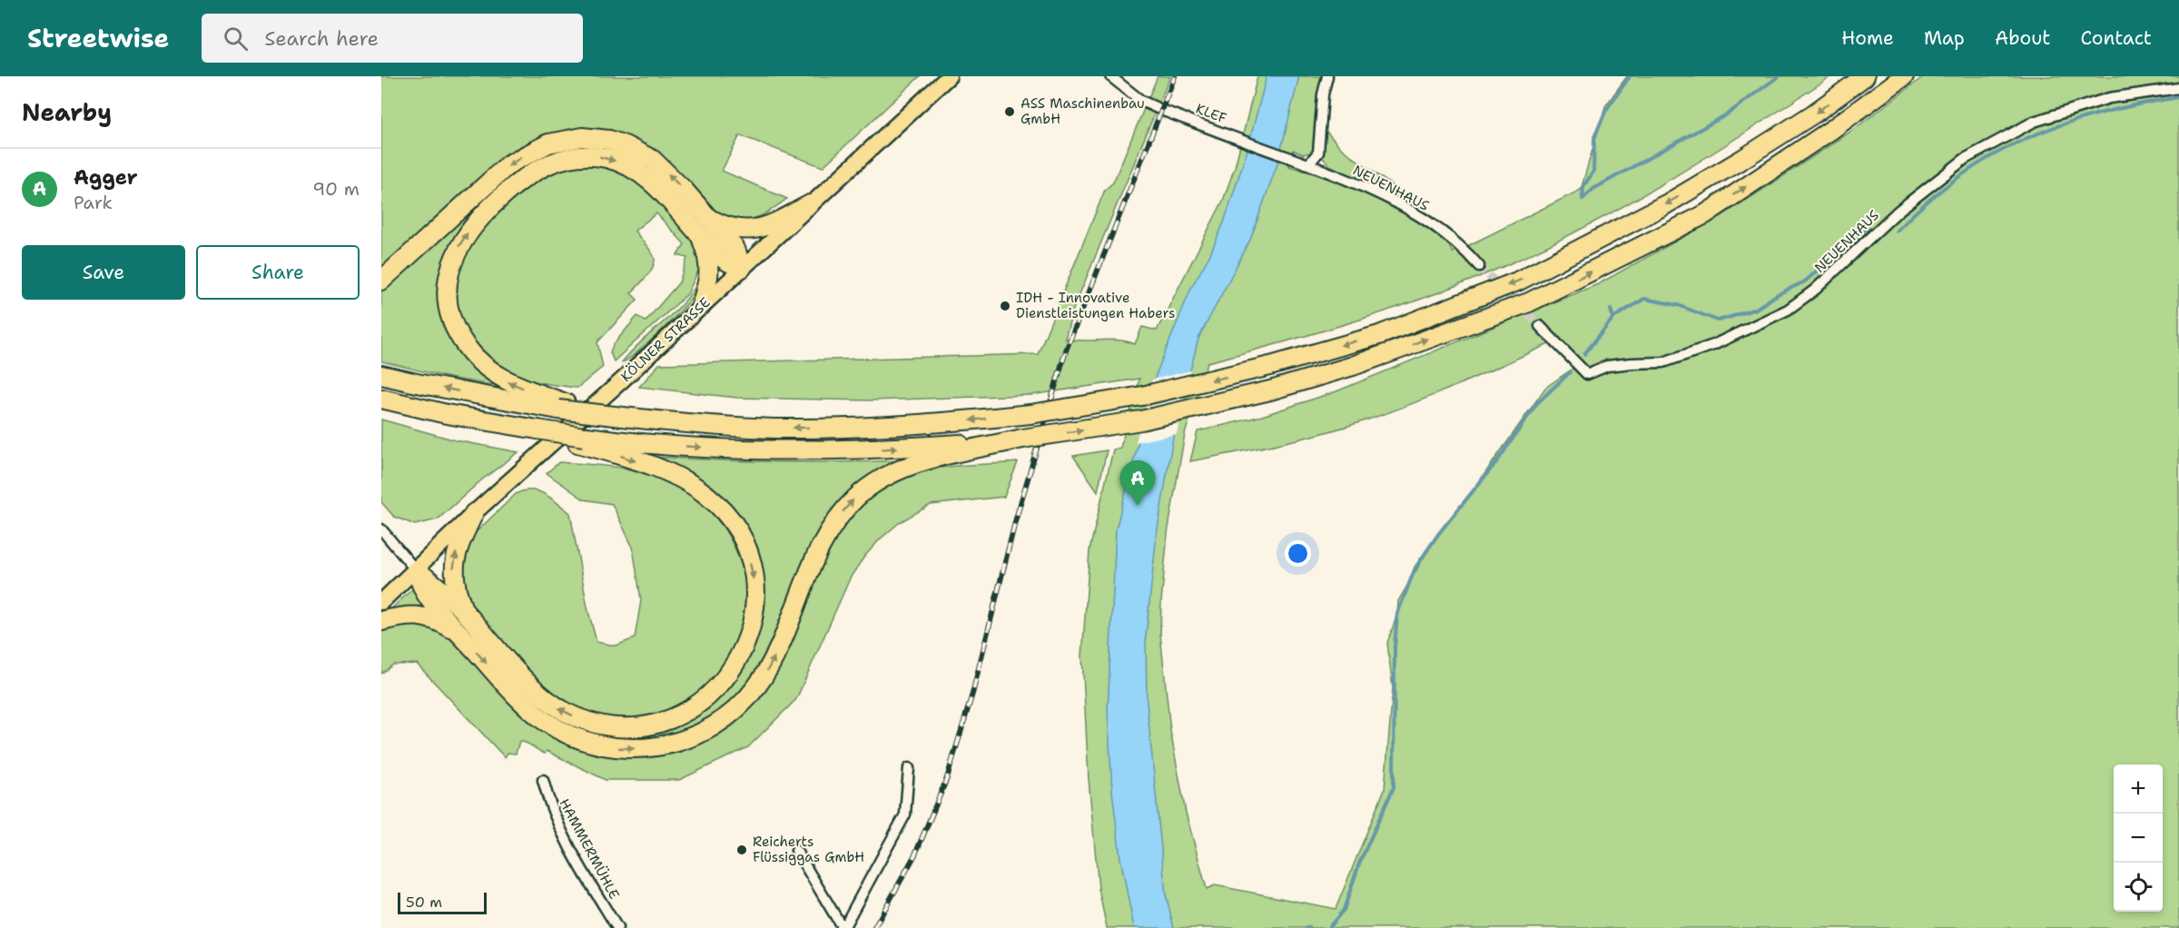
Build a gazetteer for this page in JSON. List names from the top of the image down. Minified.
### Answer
{"streets":{"main road":["KÖLNER STRASSE"],"street":["KLEF","NEUENHAUS","HAMMERMÜHLE"]},"crossings":[["KLEF","NEUENHAUS"]],"places":["ASS Maschinenbau GmbH","IDH - Innovative Dienstleistungen Habers","Reicherts Flüssiggas GmbH"],"scale_bar":"50 m","page":{"header":"Streetwise","search":"Search here","nav":["Home","Map","About","Contact"],"heading":"Nearby","list":[{"mark":"A","name":"Agger","note":"Park","value":"90 m"}],"buttons":["Save","Share"],"pins":"A","map_buttons":["+","−"],"scale":"50 m"}}
